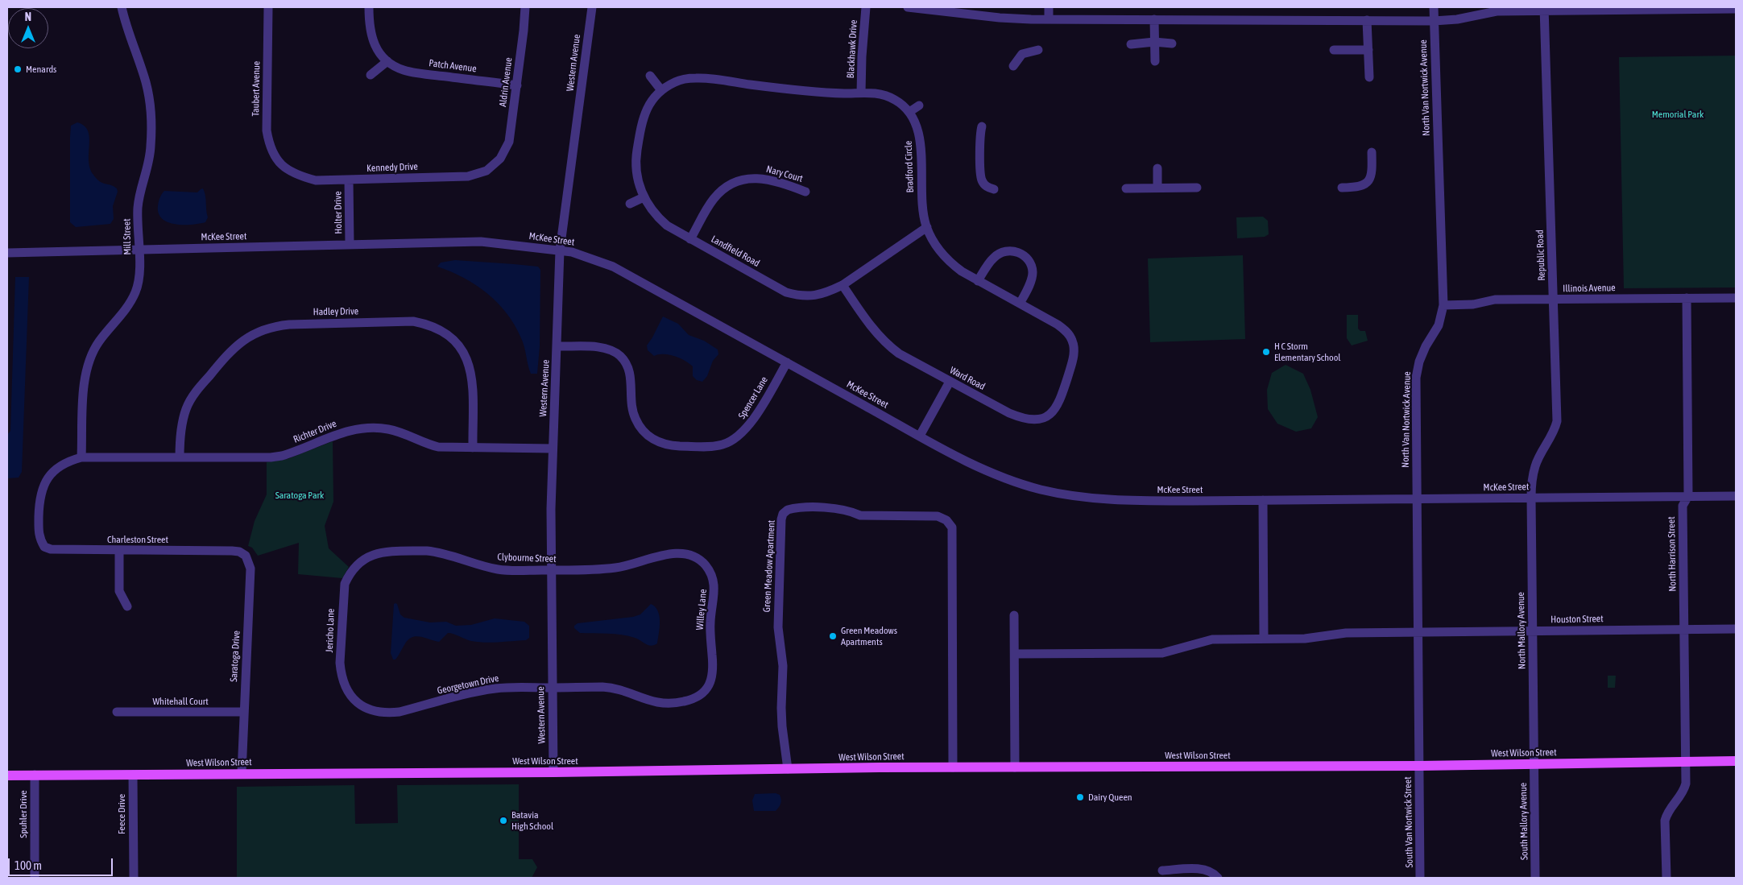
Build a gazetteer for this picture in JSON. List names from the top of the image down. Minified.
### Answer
{"streets":{"main road":["West Wilson Street"],"street":["Blackhawk Drive","Western Avenue","Patch Avenue","Aldrin Avenue","North Van Nortwick Avenue","Taubert Avenue","Bradford Circle","Kennedy Drive","Nary Court","Holter Drive","Mill Street","McKee Street","Landfield Road","Republic Road","Illinois Avenue","Hadley Drive","Ward Road","Spencer Lane","Richter Drive","Charleston Street","North Harrison Street","Clybourne Street","Green Meadow Apartment","Willey Lane","Houston Street","Jericho Lane","North Mallory Avenue","Saratoga Drive","Georgetown Drive","Whitehall Court","Spuhler Drive","Feece Drive","South Mallory Avenue","South Van Nortwick Street"]},"crossings":[["Blackhawk Drive","Bradford Circle"],["Western Avenue","McKee Street"],["Western Avenue","Spencer Lane"],["Western Avenue","Richter Drive"],["Western Avenue","Clybourne Street"],["Western Avenue","Georgetown Drive"],["Western Avenue","West Wilson Street"],["Patch Avenue","Aldrin Avenue"],["Aldrin Avenue","Kennedy Drive"],["North Van Nortwick Avenue","McKee Street"],["North Van Nortwick Avenue","Illinois Avenue"],["North Van Nortwick Avenue","Houston Street"],["North Van Nortwick Avenue","West Wilson Street"],["North Van Nortwick Avenue","South Van Nortwick Street"],["Taubert Avenue","Kennedy Drive"],["Bradford Circle","Landfield Road"],["Bradford Circle","Ward Road"],["Kennedy Drive","Holter Drive"],["Nary Court","Landfield Road"],["Holter Drive","McKee Street"],["Mill Street","McKee Street"],["Mill Street","Richter Drive"],["Mill Street","Charleston Street"],["McKee Street","Republic Road"],["McKee Street","Spencer Lane"],["McKee Street","North Harrison Street"],["McKee Street","North Mallory Avenue"],["Landfield Road","Ward Road"],["Republic Road","Illinois Avenue"],["Republic Road","North Mallory Avenue"],["Illinois Avenue","North Harrison Street"],["Hadley Drive","Richter Drive"],["Richter Drive","Charleston Street"],["Charleston Street","Saratoga Drive"],["North Harrison Street","Houston Street"],["North Harrison Street","West Wilson Street"],["Clybourne Street","Willey Lane"],["Clybourne Street","Jericho Lane"],["Green Meadow Apartment","West Wilson Street"],["Willey Lane","Georgetown Drive"],["Houston Street","North Mallory Avenue"],["Jericho Lane","Georgetown Drive"],["North Mallory Avenue","West Wilson Street"],["North Mallory Avenue","South Mallory Avenue"],["Saratoga Drive","Whitehall Court"],["Saratoga Drive","West Wilson Street"],["West Wilson Street","Spuhler Drive"],["West Wilson Street","Feece Drive"],["West Wilson Street","South Mallory Avenue"],["West Wilson Street","South Van Nortwick Street"]],"parks":["Memorial Park","Saratoga Park"],"places":["Menards","H C Storm Elementary School","Green Meadows Apartments","Dairy Queen","Batavia High School"],"scale_bar":"100 m","north":"top"}
